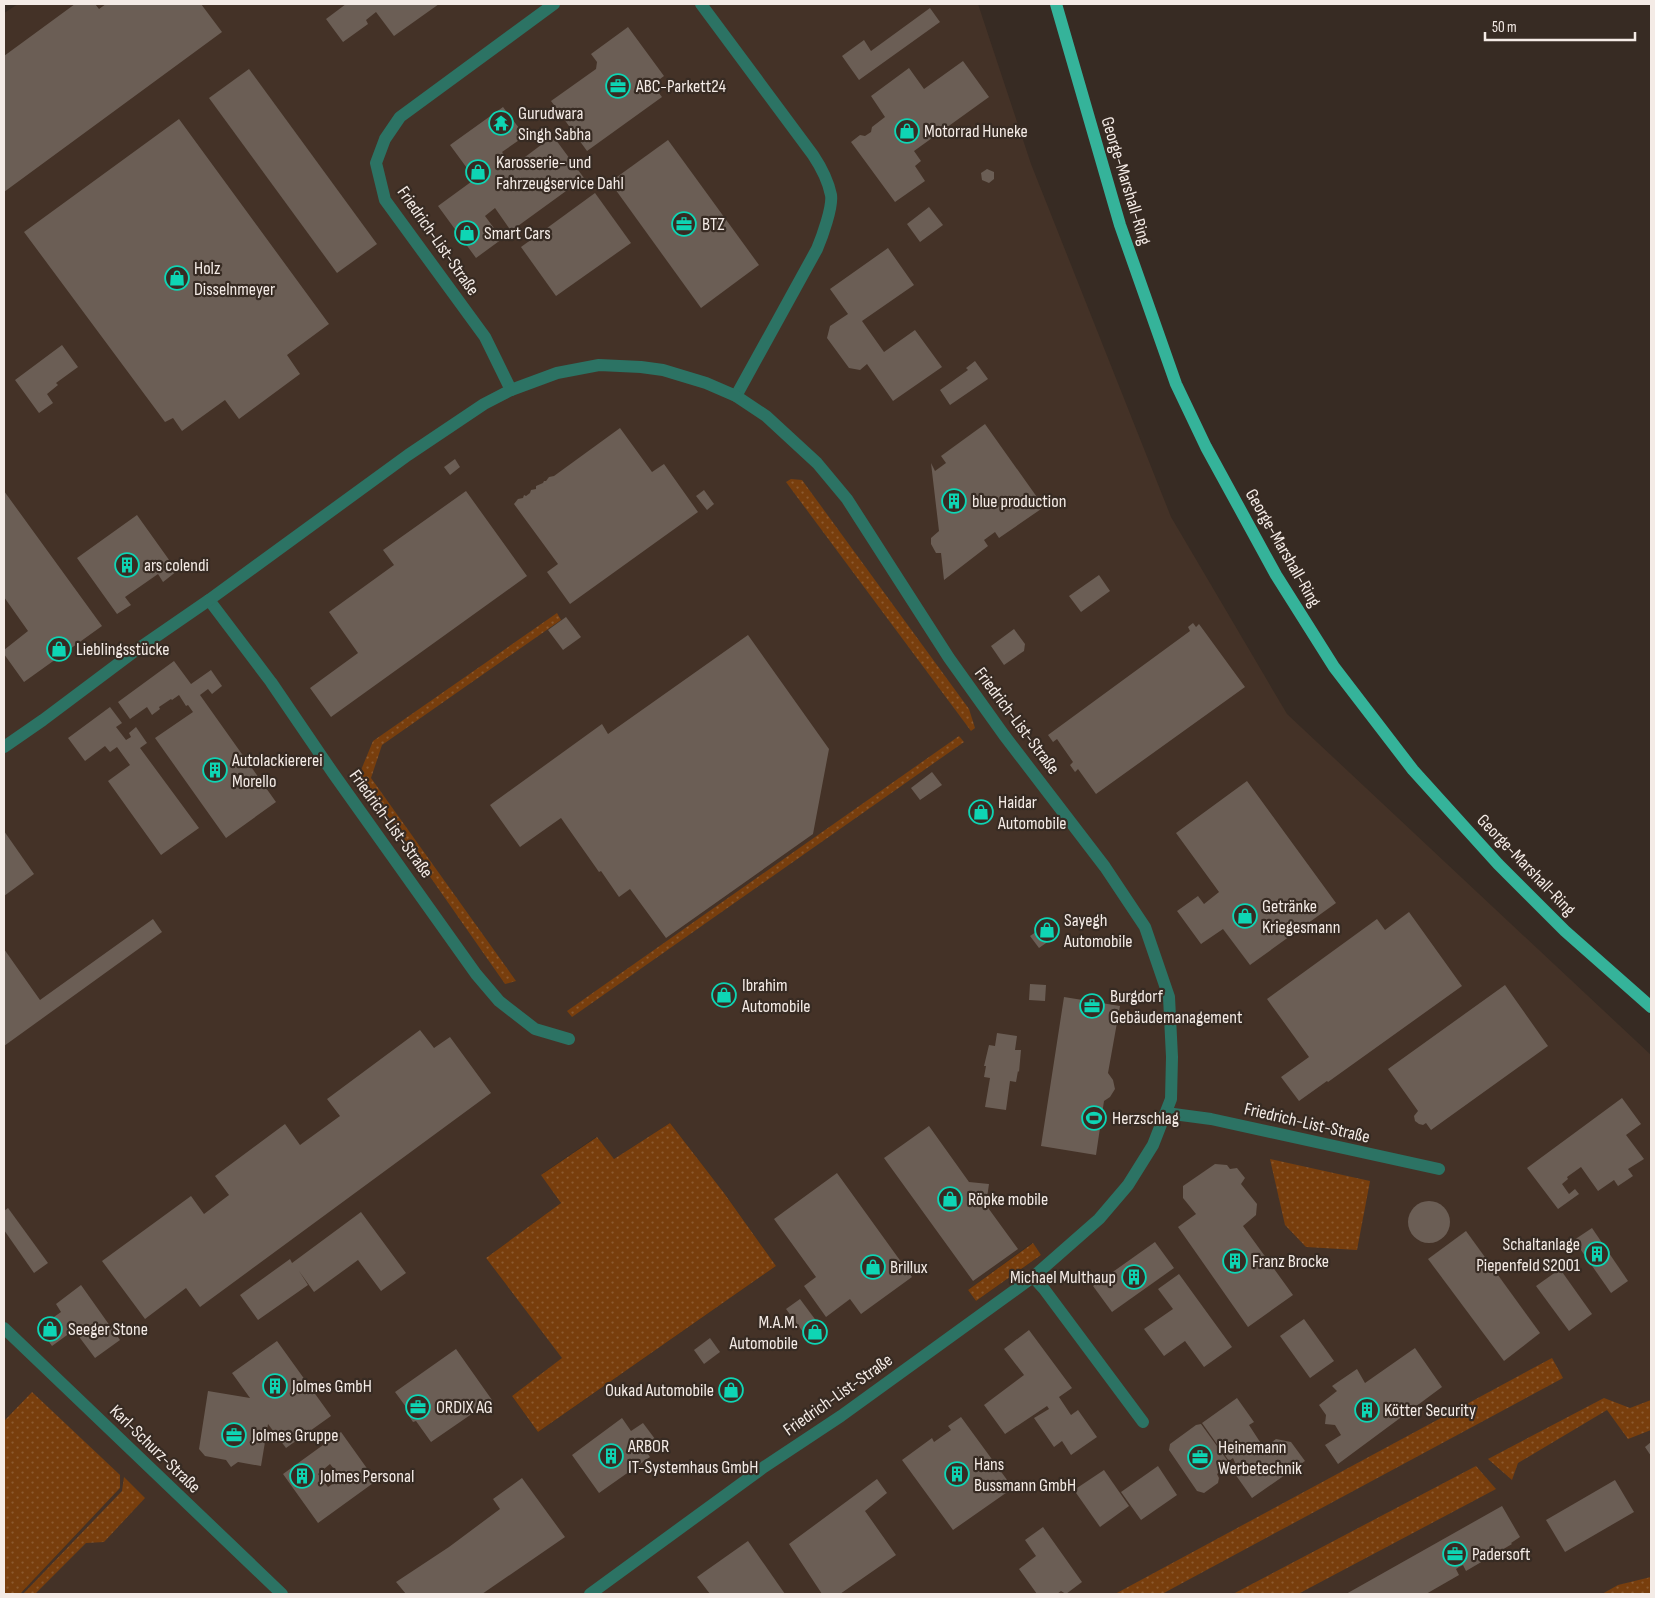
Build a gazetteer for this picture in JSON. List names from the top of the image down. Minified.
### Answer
{"streets":{"main road":["George-Marshall-Ring"],"street":["Friedrich-List-Straße","Karl-Schurz-Straße"]},"places":{"office":["ABC-Parkett24","BTZ","Burgdorf Gebäudemanagement","ORDIX AG","Jolmes Gruppe","Heinemann Werbetechnik","Padersoft"],"temple":["Gurudwara Singh Sabha"],"shop":["Motorrad Huneke","Karosserie- und Fahrzeugservice Dahl","Smart Cars","Holz Disselnmeyer","Lieblingsstücke","Haidar Automobile","Getränke Kriegesmann","Sayegh Automobile","Ibrahim Automobile","Röpke mobile","Brillux","Seeger Stone","M.A.M. Automobile","Oukad Automobile"],"building":["blue production","ars colendi","Autolackiererei Morello","Schaltanlage Piepenfeld S2001","Franz Brocke","Michael Multhaup","Jolmes GmbH","Kötter Security","ARBOR IT-Systemhaus GmbH","Hans Bussmann GmbH","Jolmes Personal"],"sports":["Herzschlag"]},"scale_bar":"50 m"}
